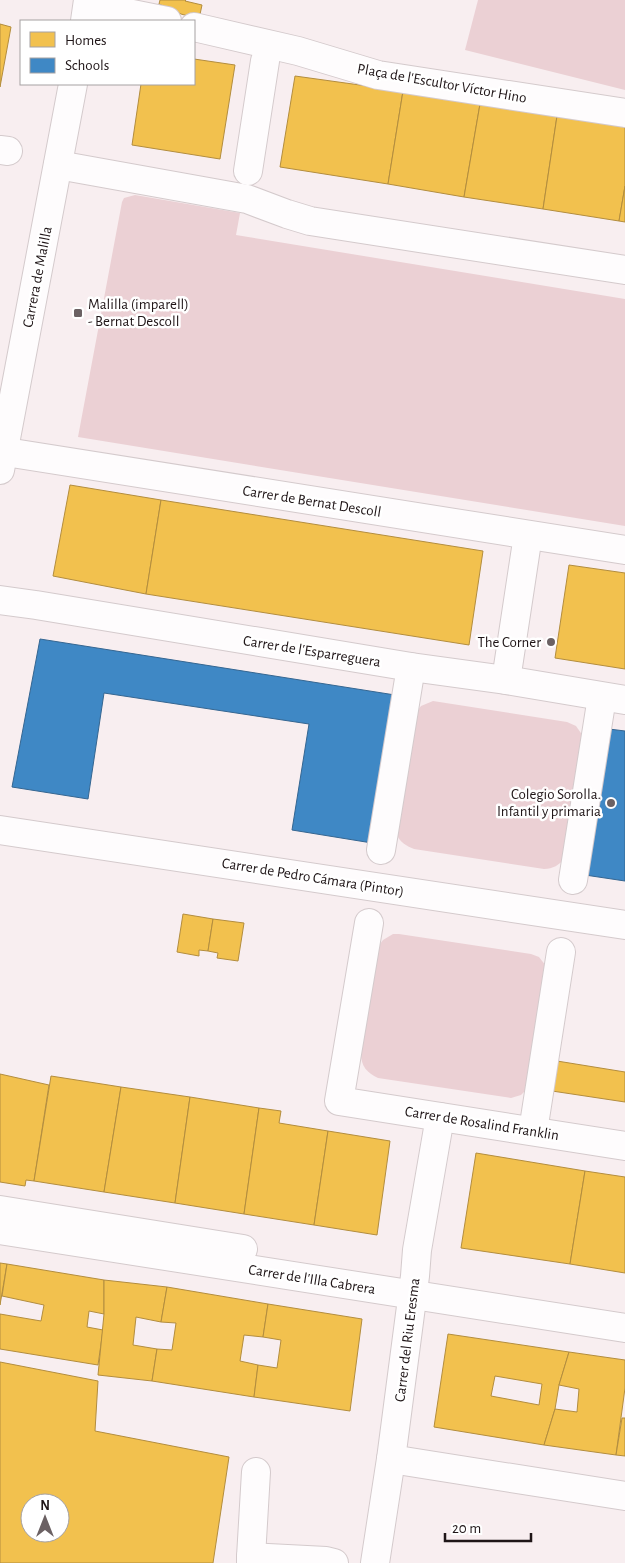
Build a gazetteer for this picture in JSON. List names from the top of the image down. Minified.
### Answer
{"streets":{"street":["Plaça de l'Escultor Víctor Hino","Carrera de Malilla","Carrer de Bernat Descoll","Carrer de l'Esparreguera","Carrer de Pedro Cámara (Pintor)","Carrer de Rosalind Franklin","Carrer de l'Illa Cabrera","Carrer del Riu Eresma"]},"crossings":[["Carrera de Malilla","Carrer de Bernat Descoll"],["Carrer de Rosalind Franklin","Carrer del Riu Eresma"],["Carrer de l'Illa Cabrera","Carrer del Riu Eresma"]],"places":{"transit":["Malilla (imparell) - Bernat Descoll"],"other":["The Corner","Colegio Sorolla. Infantil y primaria"]},"legend":["Homes","Schools"],"scale_bar":"20 m","north":"top"}
